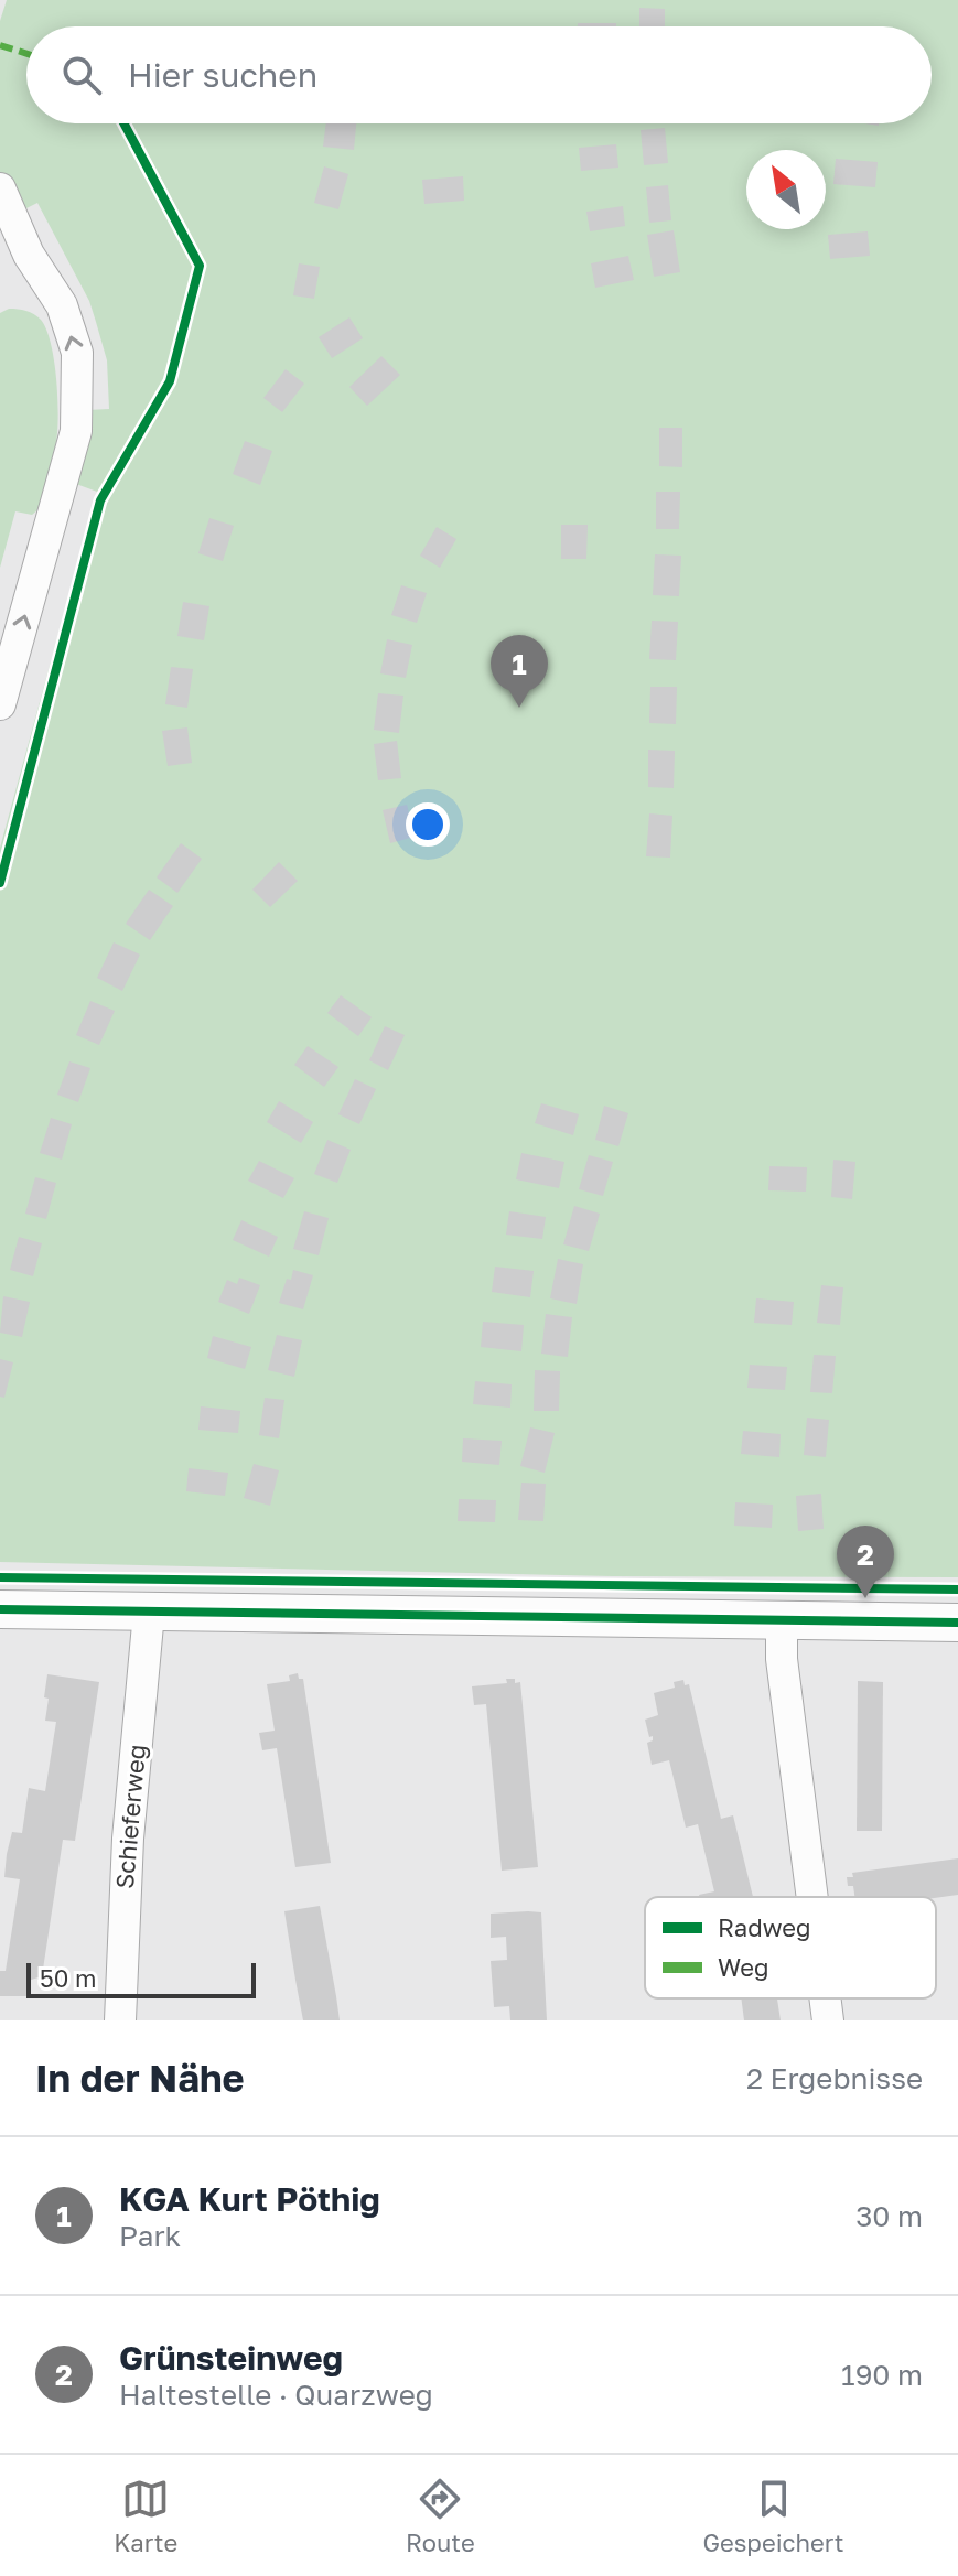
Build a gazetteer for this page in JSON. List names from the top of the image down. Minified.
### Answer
{"streets":{"street":["Schieferweg"]},"legend":["Radweg","Weg"],"scale_bar":"50 m","north":"top left","page":{"search":"Hier suchen","pins":["1","2"],"scale":"50 m","heading":["In der Nähe","2 Ergebnisse"],"list":[{"mark":"1","name":"KGA Kurt Pöthig","note":"Park","value":"30 m"},{"mark":"2","name":"Grünsteinweg","note":"Haltestelle · Quarzweg","value":"190 m"}],"nav":["Karte","Route","Gespeichert"]}}
